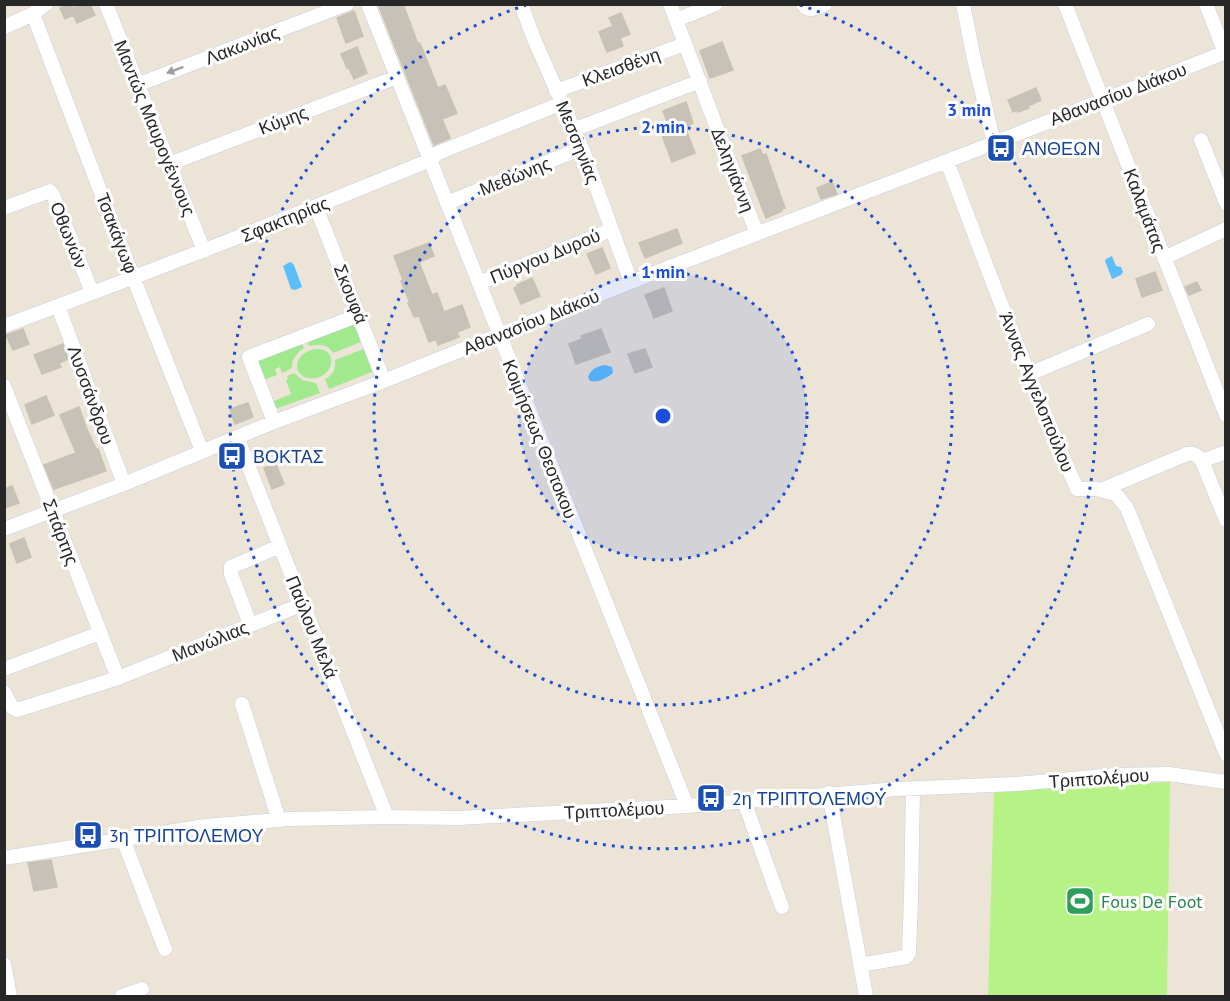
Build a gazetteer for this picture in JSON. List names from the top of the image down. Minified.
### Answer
{"streets":{"street":["Λακωνίας","Κλεισθένη","Αθανασίου Διάκου","Κύμης","Μαντώς Μαυρογέννους","Μεσσηνίας","Δεληγιάννη","Μεθώνης","Καλαμάτας","Σφακτηρίας","Τσακάγωφ","Οθωνών","Πύργου Δυρού","Σκουφά","Άννας Αγγελοπούλου","Λυσσάνδρου","Κοιμήσεως Θεοτοκου","Σπάρτης","Παύλου Μελά","Μανώλιας","Τριπτολέμου"]},"crossings":[["Λακωνίας","Μαντώς Μαυρογέννους"],["Κλεισθένη","Μεσσηνίας"],["Κλεισθένη","Δεληγιάννη"],["Κλεισθένη","Σφακτηρίας"],["Αθανασίου Διάκου","Μεσσηνίας"],["Αθανασίου Διάκου","Δεληγιάννη"],["Αθανασίου Διάκου","Καλαμάτας"],["Αθανασίου Διάκου","Τσακάγωφ"],["Αθανασίου Διάκου","Σκουφά"],["Αθανασίου Διάκου","Άννας Αγγελοπούλου"],["Αθανασίου Διάκου","Λυσσάνδρου"],["Αθανασίου Διάκου","Κοιμήσεως Θεοτοκου"],["Αθανασίου Διάκου","Σπάρτης"],["Αθανασίου Διάκου","Παύλου Μελά"],["Κύμης","Μαντώς Μαυρογέννους"],["Κύμης","Κοιμήσεως Θεοτοκου"],["Μαντώς Μαυρογέννους","Σφακτηρίας"],["Μεσσηνίας","Μεθώνης"],["Μεσσηνίας","Σφακτηρίας"],["Μεσσηνίας","Πύργου Δυρού"],["Μεθώνης","Κοιμήσεως Θεοτοκου"],["Σφακτηρίας","Τσακάγωφ"],["Σφακτηρίας","Οθωνών"],["Σφακτηρίας","Σκουφά"],["Σφακτηρίας","Λυσσάνδρου"],["Σφακτηρίας","Κοιμήσεως Θεοτοκου"],["Πύργου Δυρού","Κοιμήσεως Θεοτοκου"],["Κοιμήσεως Θεοτοκου","Τριπτολέμου"],["Σπάρτης","Μανώλιας"],["Παύλου Μελά","Μανώλιας"],["Παύλου Μελά","Τριπτολέμου"]],"one_way":["Λακωνίας"],"places":{"bus stop":["ΑΝΘΕΩΝ","ΒΟΚΤΑΣ","2η ΤΡΙΠΤΟΛΕΜΟΥ","3η ΤΡΙΠΤΟΛΕΜΟΥ"],"sports":["Fous De Foot"]},"rings":["3 min","2 min","1 min"]}
